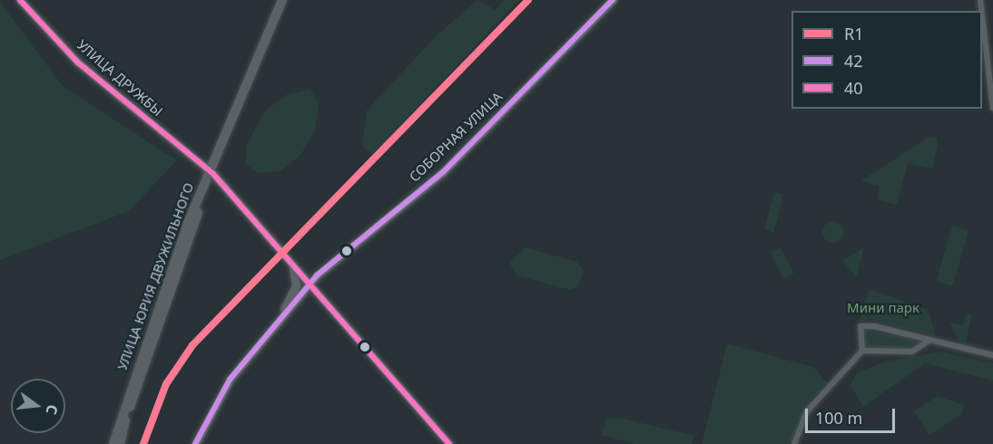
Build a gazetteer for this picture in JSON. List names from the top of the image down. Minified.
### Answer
{"streets":{"main road":["УЛИЦА ЮРИЯ ДВУЖИЛЬНОГО"],"street":["УЛИЦА ДРУЖБЫ","СОБОРНАЯ УЛИЦА"]},"crossings":[["УЛИЦА ДРУЖБЫ","СОБОРНАЯ УЛИЦА"],["УЛИЦА ДРУЖБЫ","УЛИЦА ЮРИЯ ДВУЖИЛЬНОГО"]],"parks":["Мини парк"],"lines":["transit line R1","transit line 42","transit line 40"],"legend":["R1","42","40"],"scale_bar":"100 m","north":"right"}
